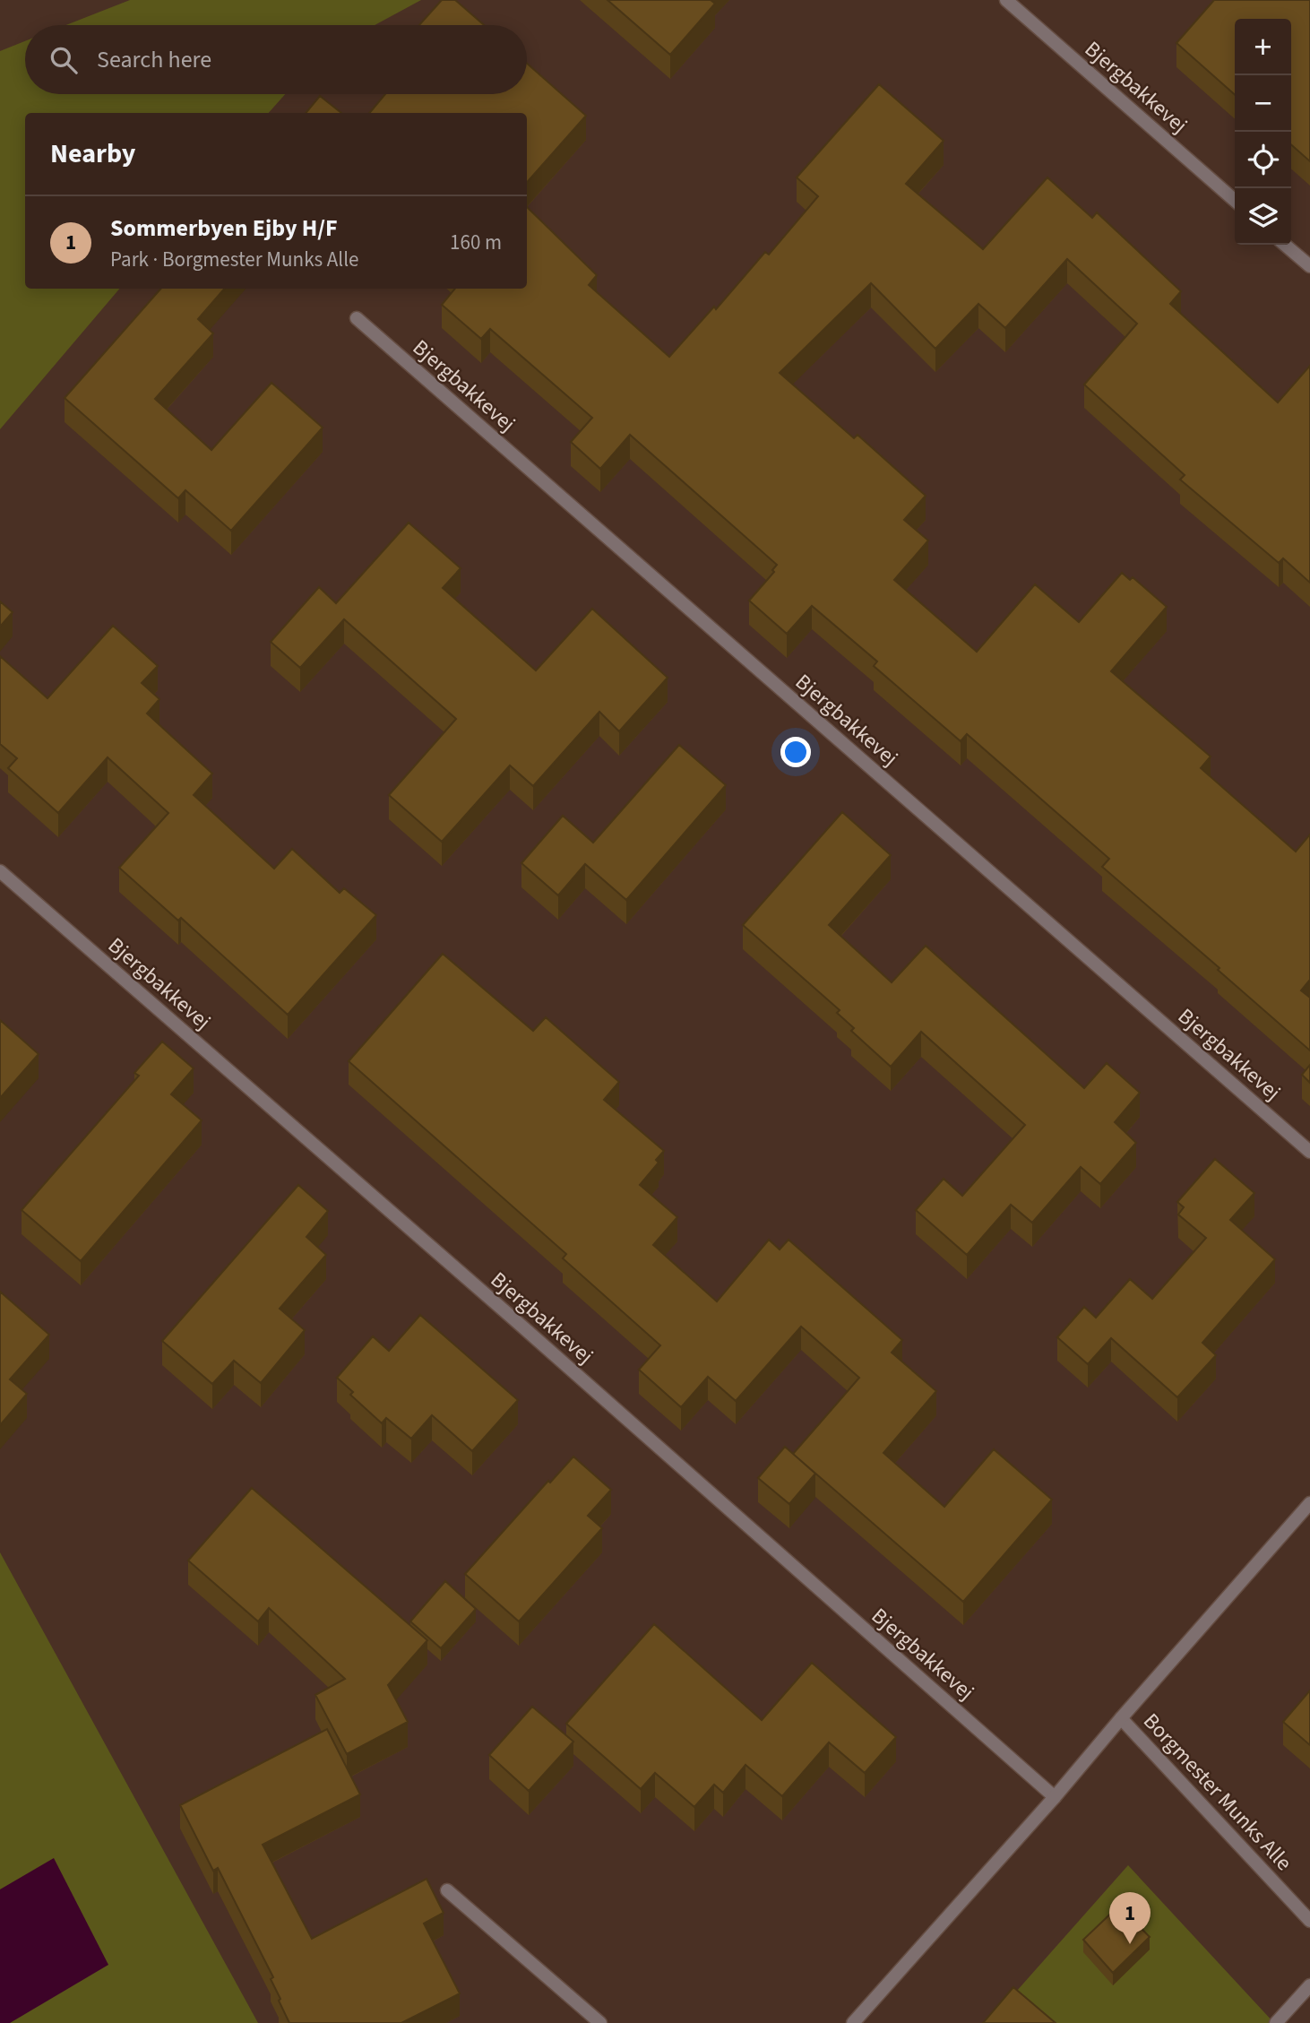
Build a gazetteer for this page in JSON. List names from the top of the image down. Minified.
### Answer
{"streets":{"street":["Bjergbakkevej","Borgmester Munks Alle"]},"page":{"map_buttons":["+","−"],"search":"Search here","heading":"Nearby","list":[{"mark":"1","name":"Sommerbyen Ejby H/F","note":"Park · Borgmester Munks Alle","value":"160 m"}],"pins":"1"}}
